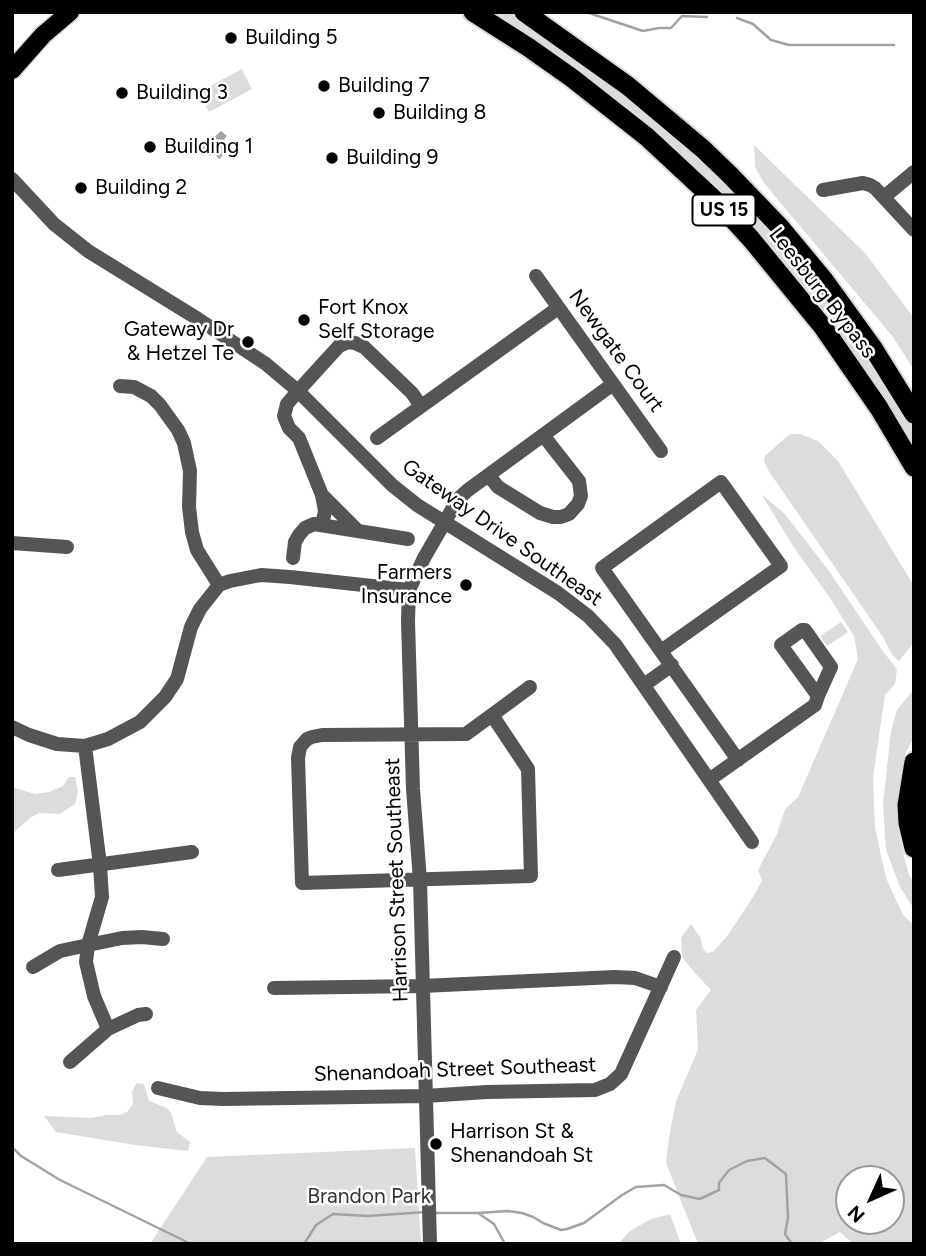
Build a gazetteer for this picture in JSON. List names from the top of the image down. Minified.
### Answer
{"streets":{"highway":["US 15","Leesburg Bypass"],"street":["Newgate Court","Gateway Drive Southeast","Harrison Street Southeast","Shenandoah Street Southeast"]},"crossings":[["Newgate Court","Harrison Street Southeast"],["Gateway Drive Southeast","Harrison Street Southeast"],["Harrison Street Southeast","Shenandoah Street Southeast"]],"parks":["Brandon Park"],"places":["Building 5","Building 7","Building 3","Building 8","Building 1","Building 9","Building 2","Fort Knox Self Storage","Gateway Dr & Hetzel Te","Farmers Insurance","Harrison St & Shenandoah St"],"north":"bottom left"}
